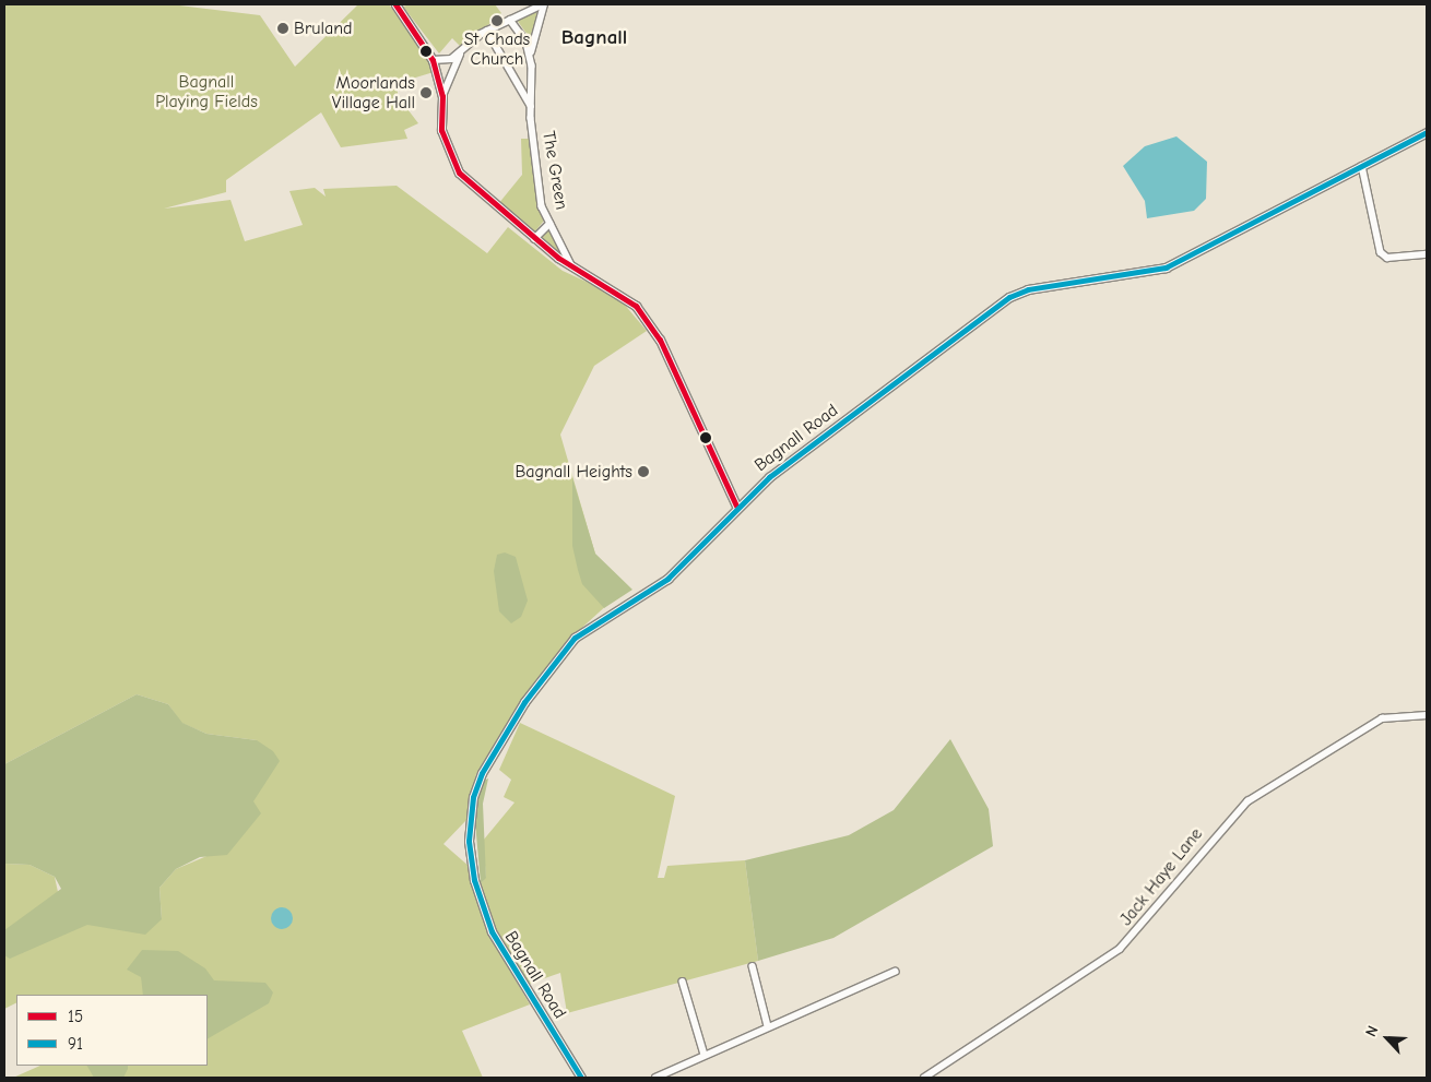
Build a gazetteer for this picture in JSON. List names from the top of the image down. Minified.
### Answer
{"streets":{"street":["The Green","Bagnall Road","Jack Haye Lane"]},"districts":["Bagnall"],"parks":["Bagnall Playing Fields"],"places":["St Chads Church","Bruland","Moorlands Village Hall","Bagnall Heights"],"lines":["transit line 15","transit line 91"],"legend":["15","91"],"north":"top left"}
